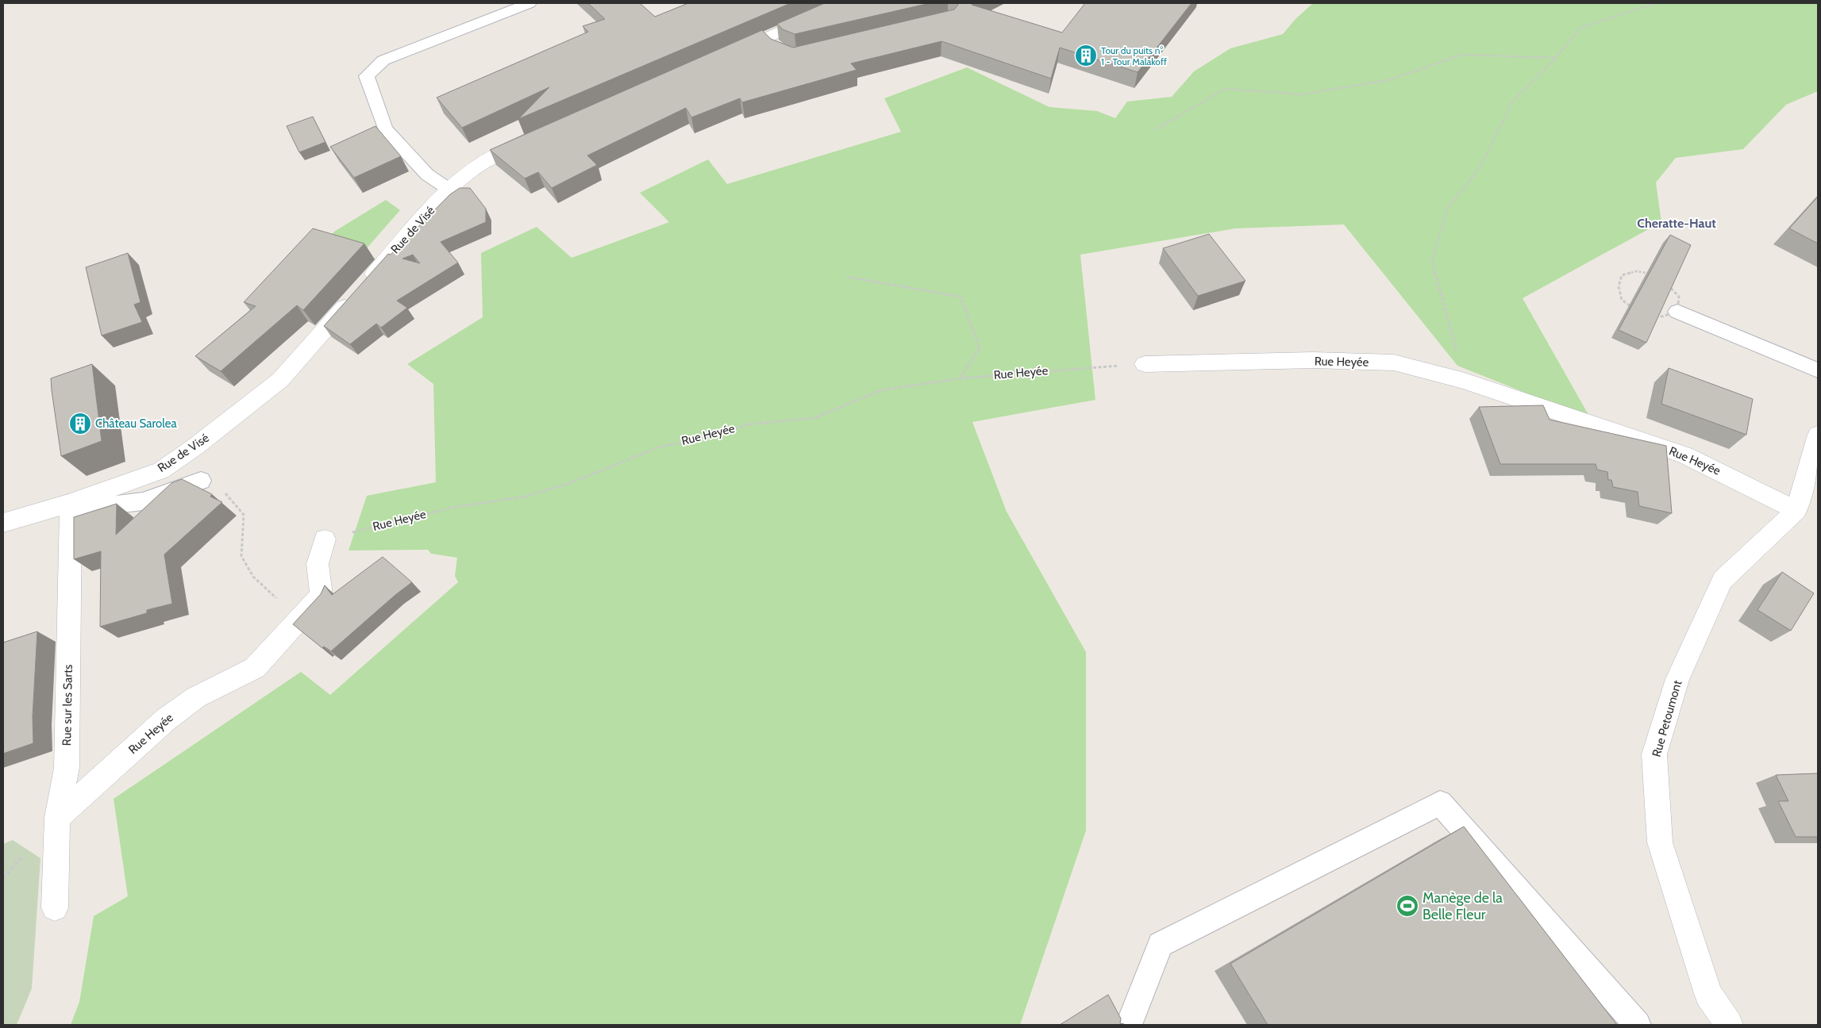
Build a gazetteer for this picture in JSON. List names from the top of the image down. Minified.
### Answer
{"streets":{"street":["Rue de Visé","Rue Heyée","Rue sur les Sarts","Rue Petoumont"]},"crossings":[["Rue de Visé","Rue sur les Sarts"],["Rue Heyée","Rue sur les Sarts"],["Rue Heyée","Rue Petoumont"]],"districts":["Cheratte-Haut"],"places":{"building":["Tour du puits n° 1 - Tour Malakoff","Château Sarolea"],"sports":["Manège de la Belle Fleur"]}}
